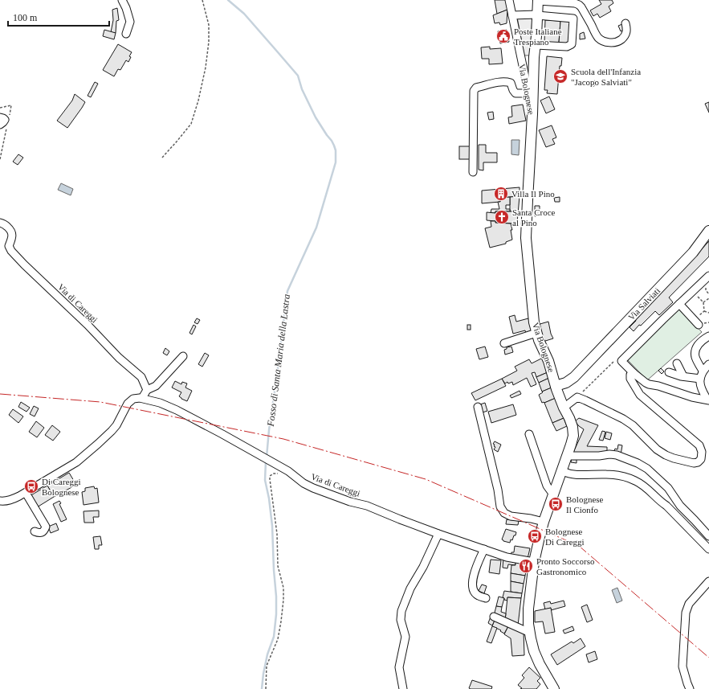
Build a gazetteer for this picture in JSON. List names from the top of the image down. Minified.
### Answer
{"streets":{"main road":["Via Bolognese","Via Salviati"],"street":["Via di Careggi"]},"crossings":[["Via Bolognese","Via di Careggi"],["Via Bolognese","Via Salviati"]],"water":["Fosso di Santa Maria della Lastra"],"places":{"public building":["Poste Italiane Trespiano"],"school or university":["Scuola dell'Infanzia \"Jacopo Salviati\""],"building":["Villa Il Pino"],"church":["Santa Croce al Pino"],"bus stop":["Di Careggi Bolognese","Bolognese Il Cionfo","Bolognese Di Careggi"],"restaurant":["Pronto Soccorso Gastronomico"]},"scale_bar":"100 m"}
